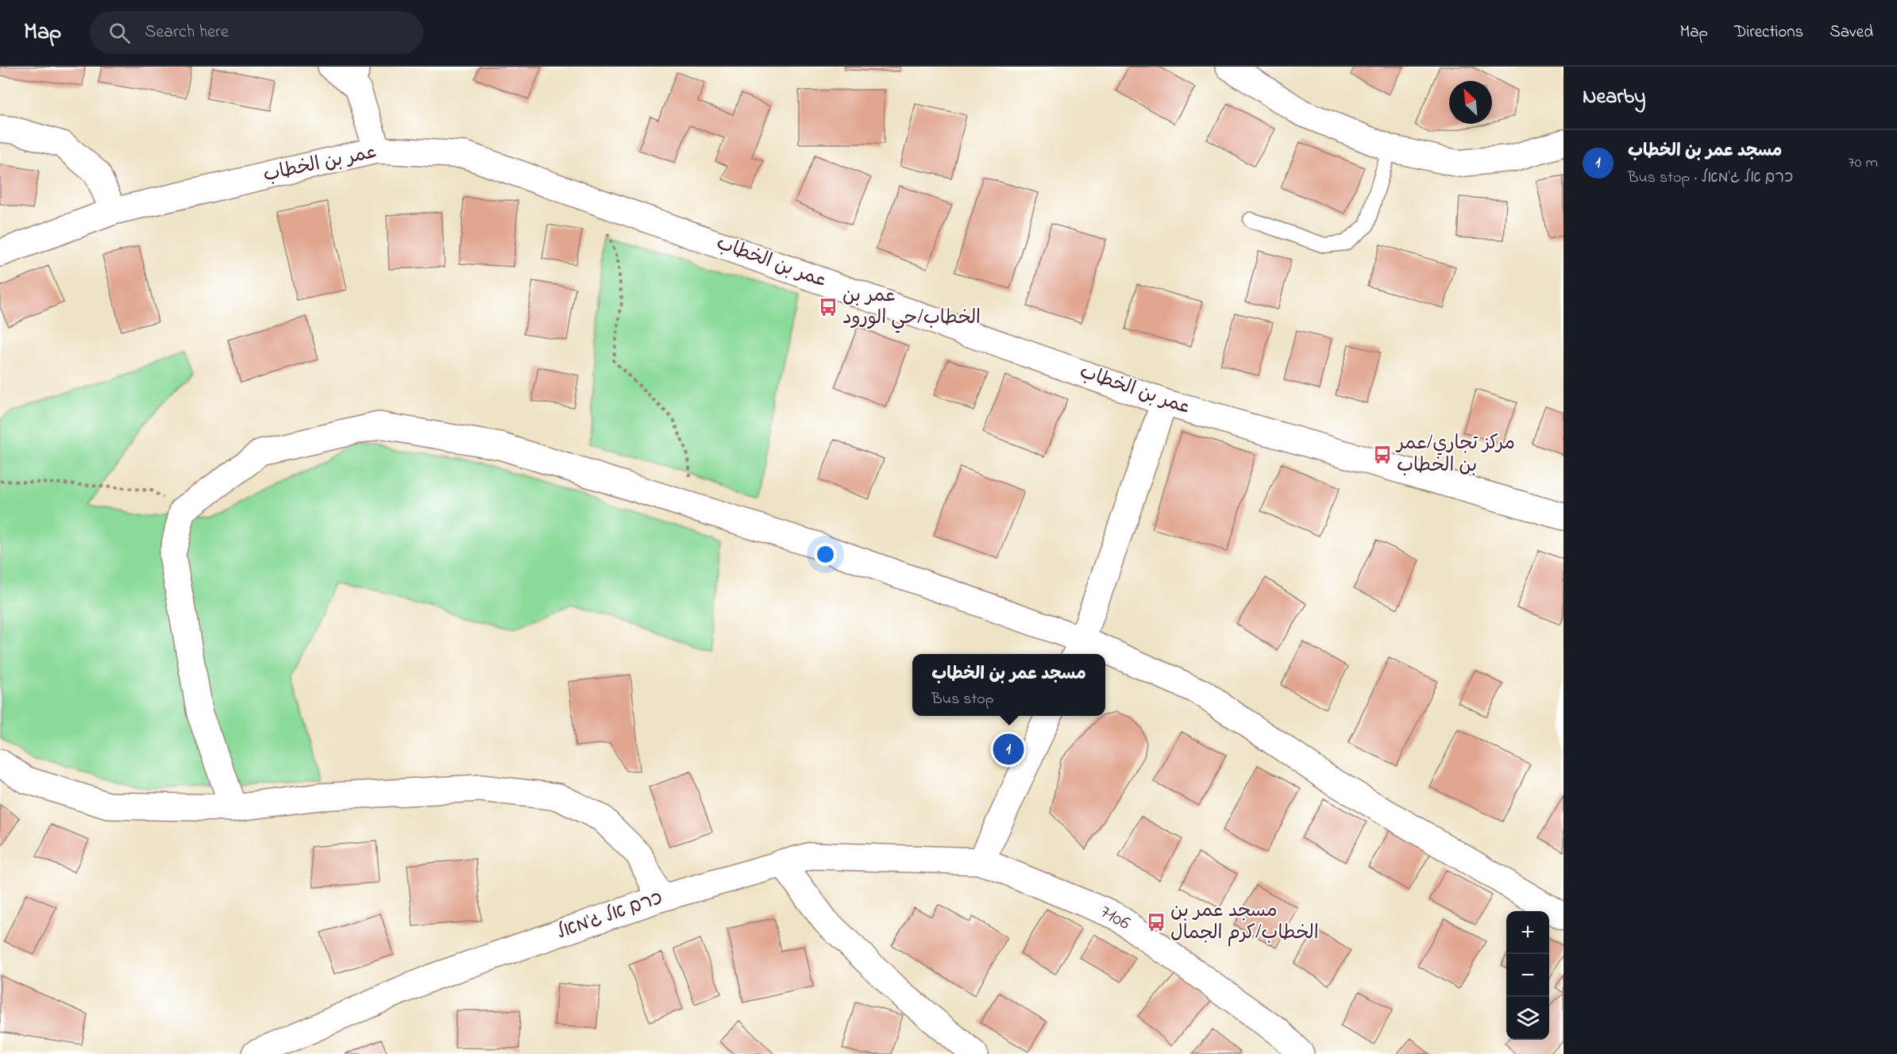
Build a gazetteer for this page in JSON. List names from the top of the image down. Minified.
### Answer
{"streets":{"street":["عمر بن الخطاب","כרם אל ג'מאל","7106"]},"crossings":[["כרם אל ג'מאל","7106"]],"places":{"bus stop":["عمر بن الخطاب/حي الورود","مركز تجاري/عمر بن الخطاب","مسجد عمر بن الخطاب/كرم الجمال"]},"north":"top left","page":{"header":"Map","search":"Search here","nav":["Map","Directions","Saved"],"heading":"Nearby","list":[{"mark":"1","name":"مسجد عمر بن الخطاب","note":"Bus stop · כרם אל ג'מאל","value":"70 m"}],"popup":["مسجد عمر بن الخطاب","Bus stop"],"pins":"1","map_buttons":["+","−"]}}
